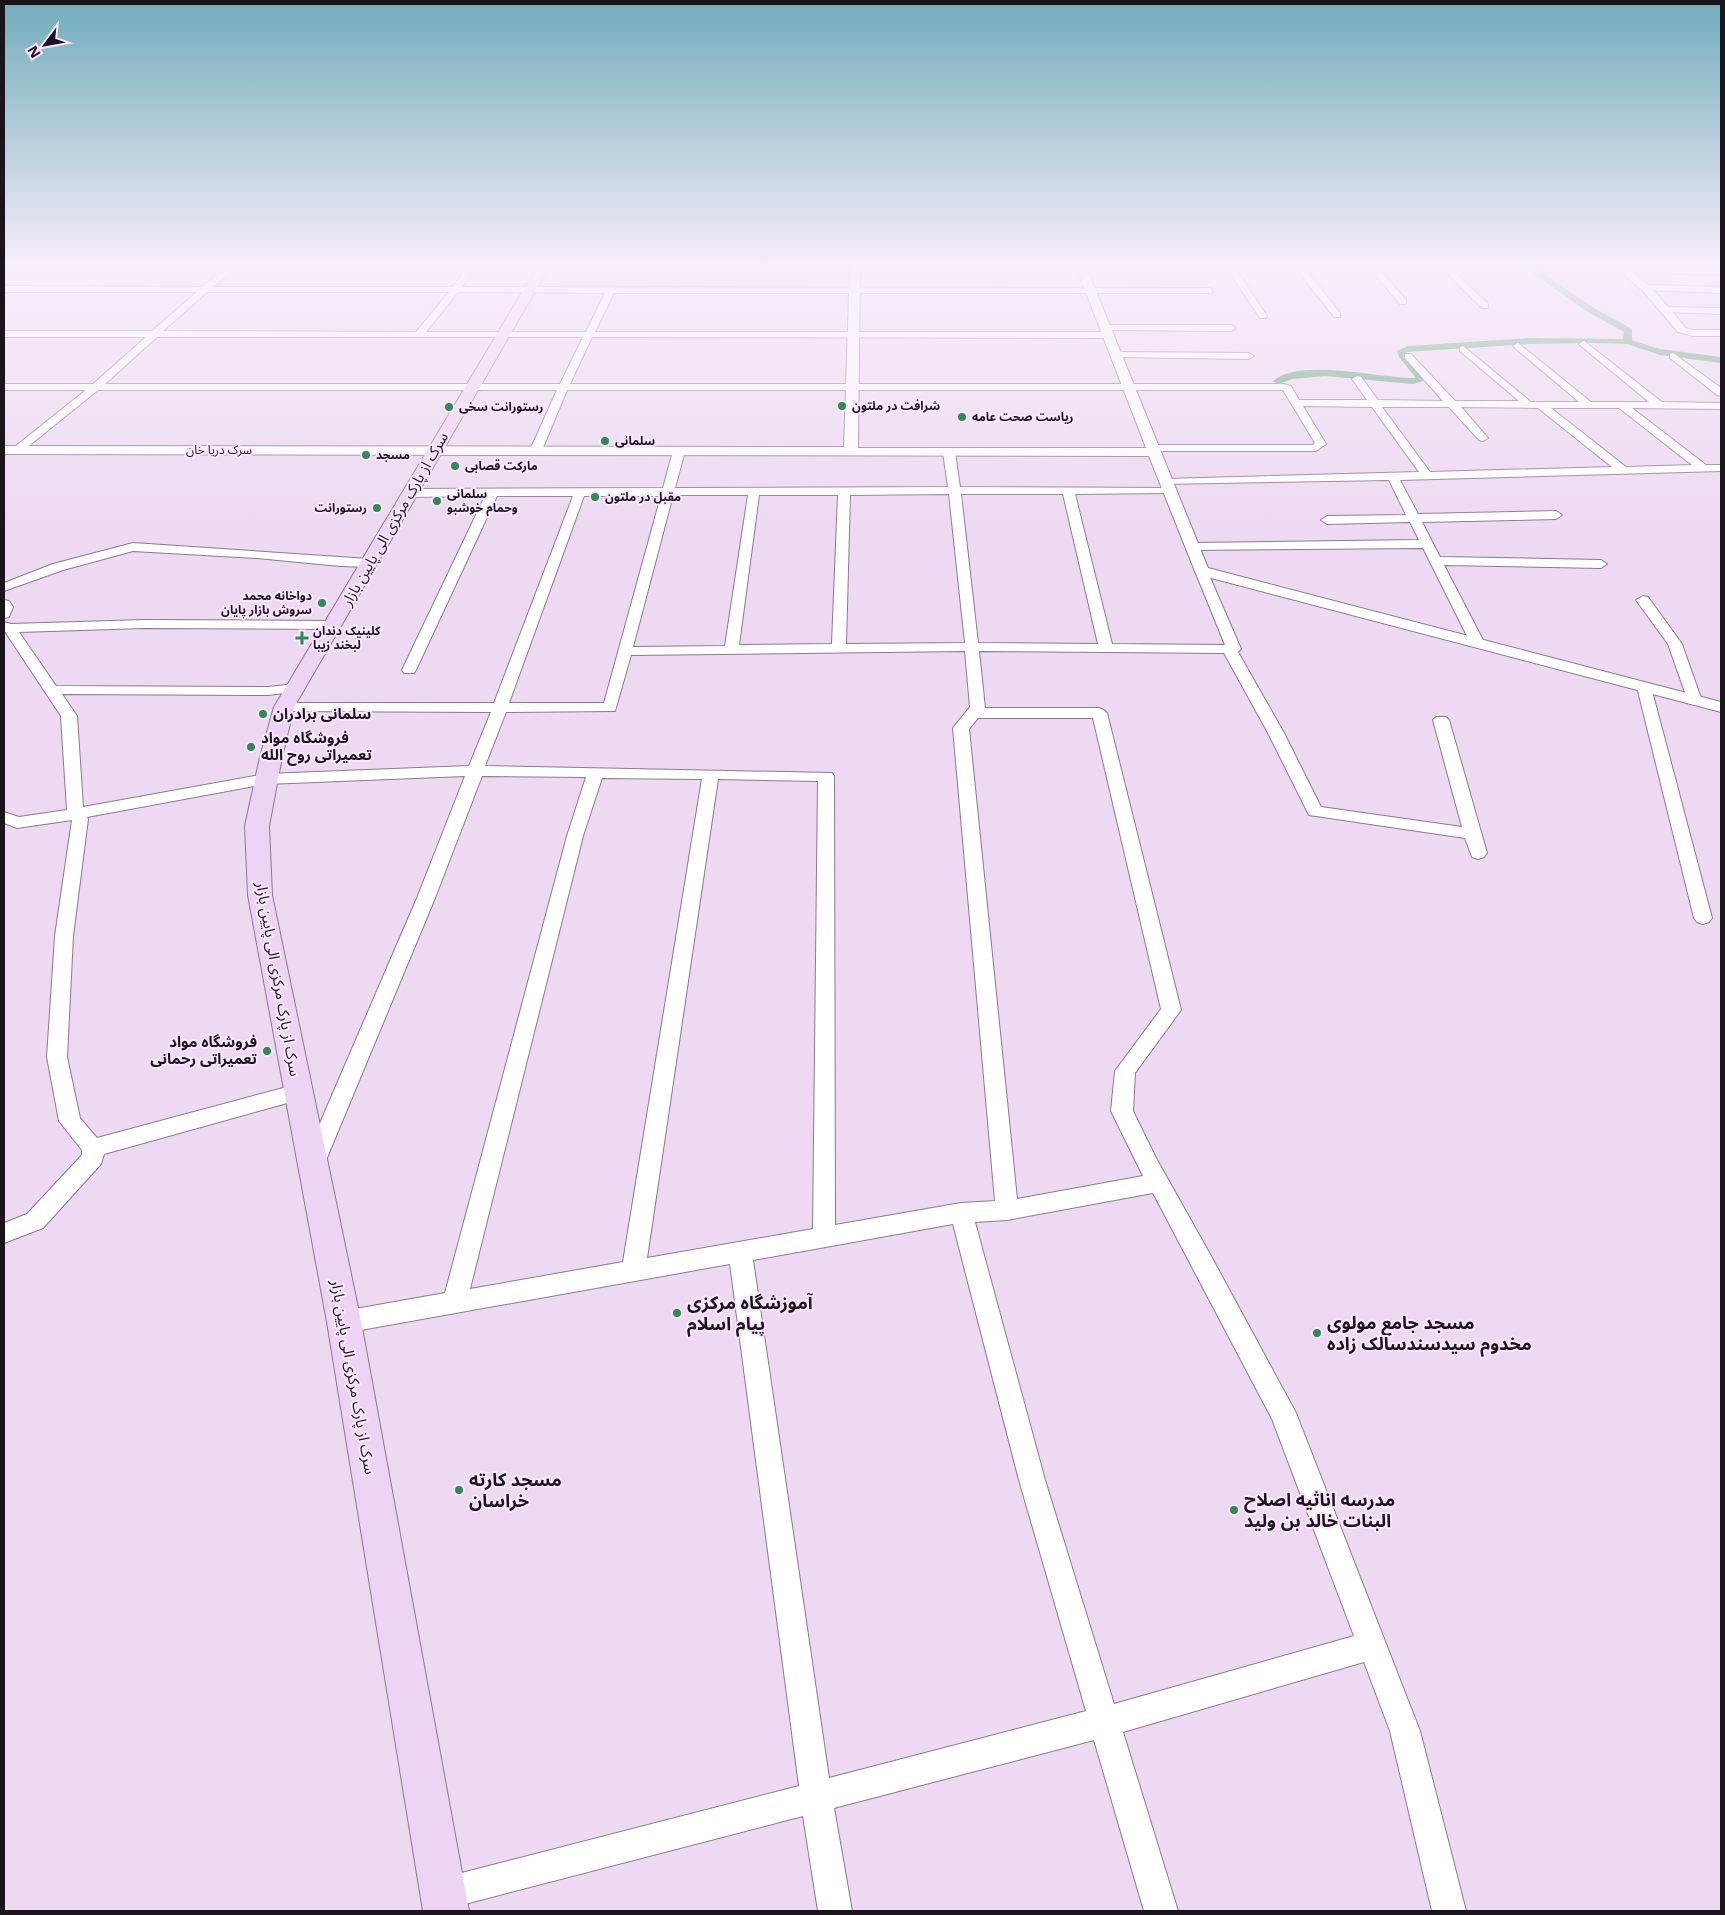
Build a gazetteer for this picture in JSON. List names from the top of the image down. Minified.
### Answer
{"streets":{"main road":["سرک از پارک مرکزی الی پایین بازار"],"street":["سرک دریا خان"]},"crossings":[["سرک دریا خان","سرک از پارک مرکزی الی پایین بازار"]],"places":{"other":["شرافت در ملتون","رستورانت سخی","ریاست صحت عامه","سلمانی","مسجد","مارکت قصابی","مقبل در ملتون","سلمانی وحمام خوشبو","رستورانت","دواخانه محمد سروش بازار پایان","سلمانی برادران","فروشگاه مواد تعمیراتی روح الله","فروشگاه مواد تعمیراتی رحمانی","آموزشگاه مرکزی پیام اسلام","مسجد جامع مولوی مخدوم سیدسندسالک زاده","مسجد کارته خراسان","مدرسه اناثیه اصلاح البنات خالد بن ولید"],"health":["کلینیک دندان لبخند زیبا"]},"north":"bottom left"}
